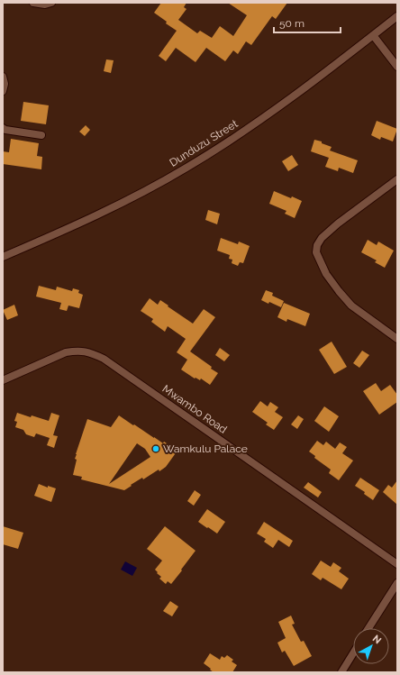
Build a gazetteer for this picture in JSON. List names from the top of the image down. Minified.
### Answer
{"streets":{"street":["Dunduzu Street","Mwambo Road"]},"places":["Wamkulu Palace"],"scale_bar":"50 m","north":"top right"}
